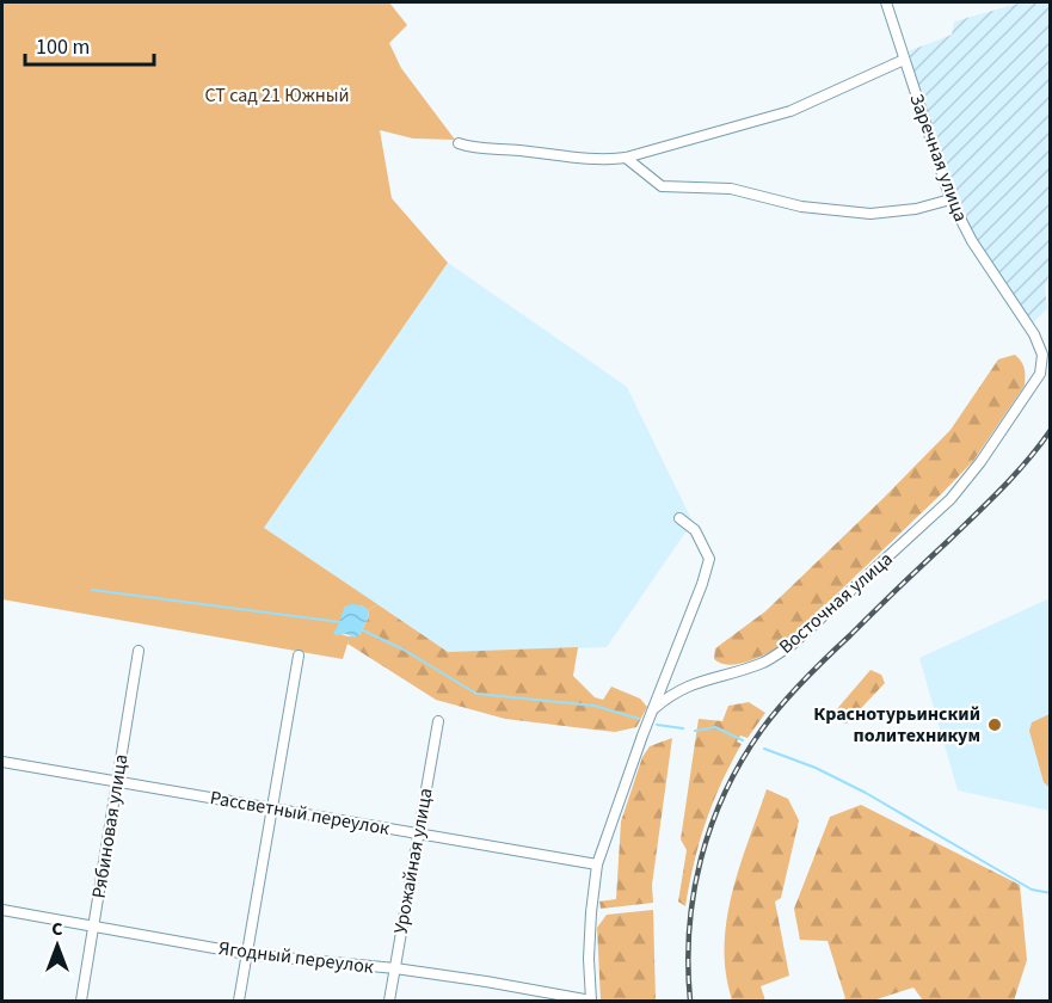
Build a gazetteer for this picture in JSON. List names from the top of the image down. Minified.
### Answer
{"streets":{"street":["Заречная улица","Восточная улица","Рассветный переулок","Рябиновая улица","Урожайная улица","Ягодный переулок"]},"crossings":[["Заречная улица","Восточная улица"],["Рассветный переулок","Рябиновая улица"],["Рассветный переулок","Урожайная улица"],["Рябиновая улица","Ягодный переулок"],["Урожайная улица","Ягодный переулок"]],"parks":["СТ сад 21 Южный"],"places":["Краснотурьинский политехникум"],"scale_bar":"100 m","north":"top"}
